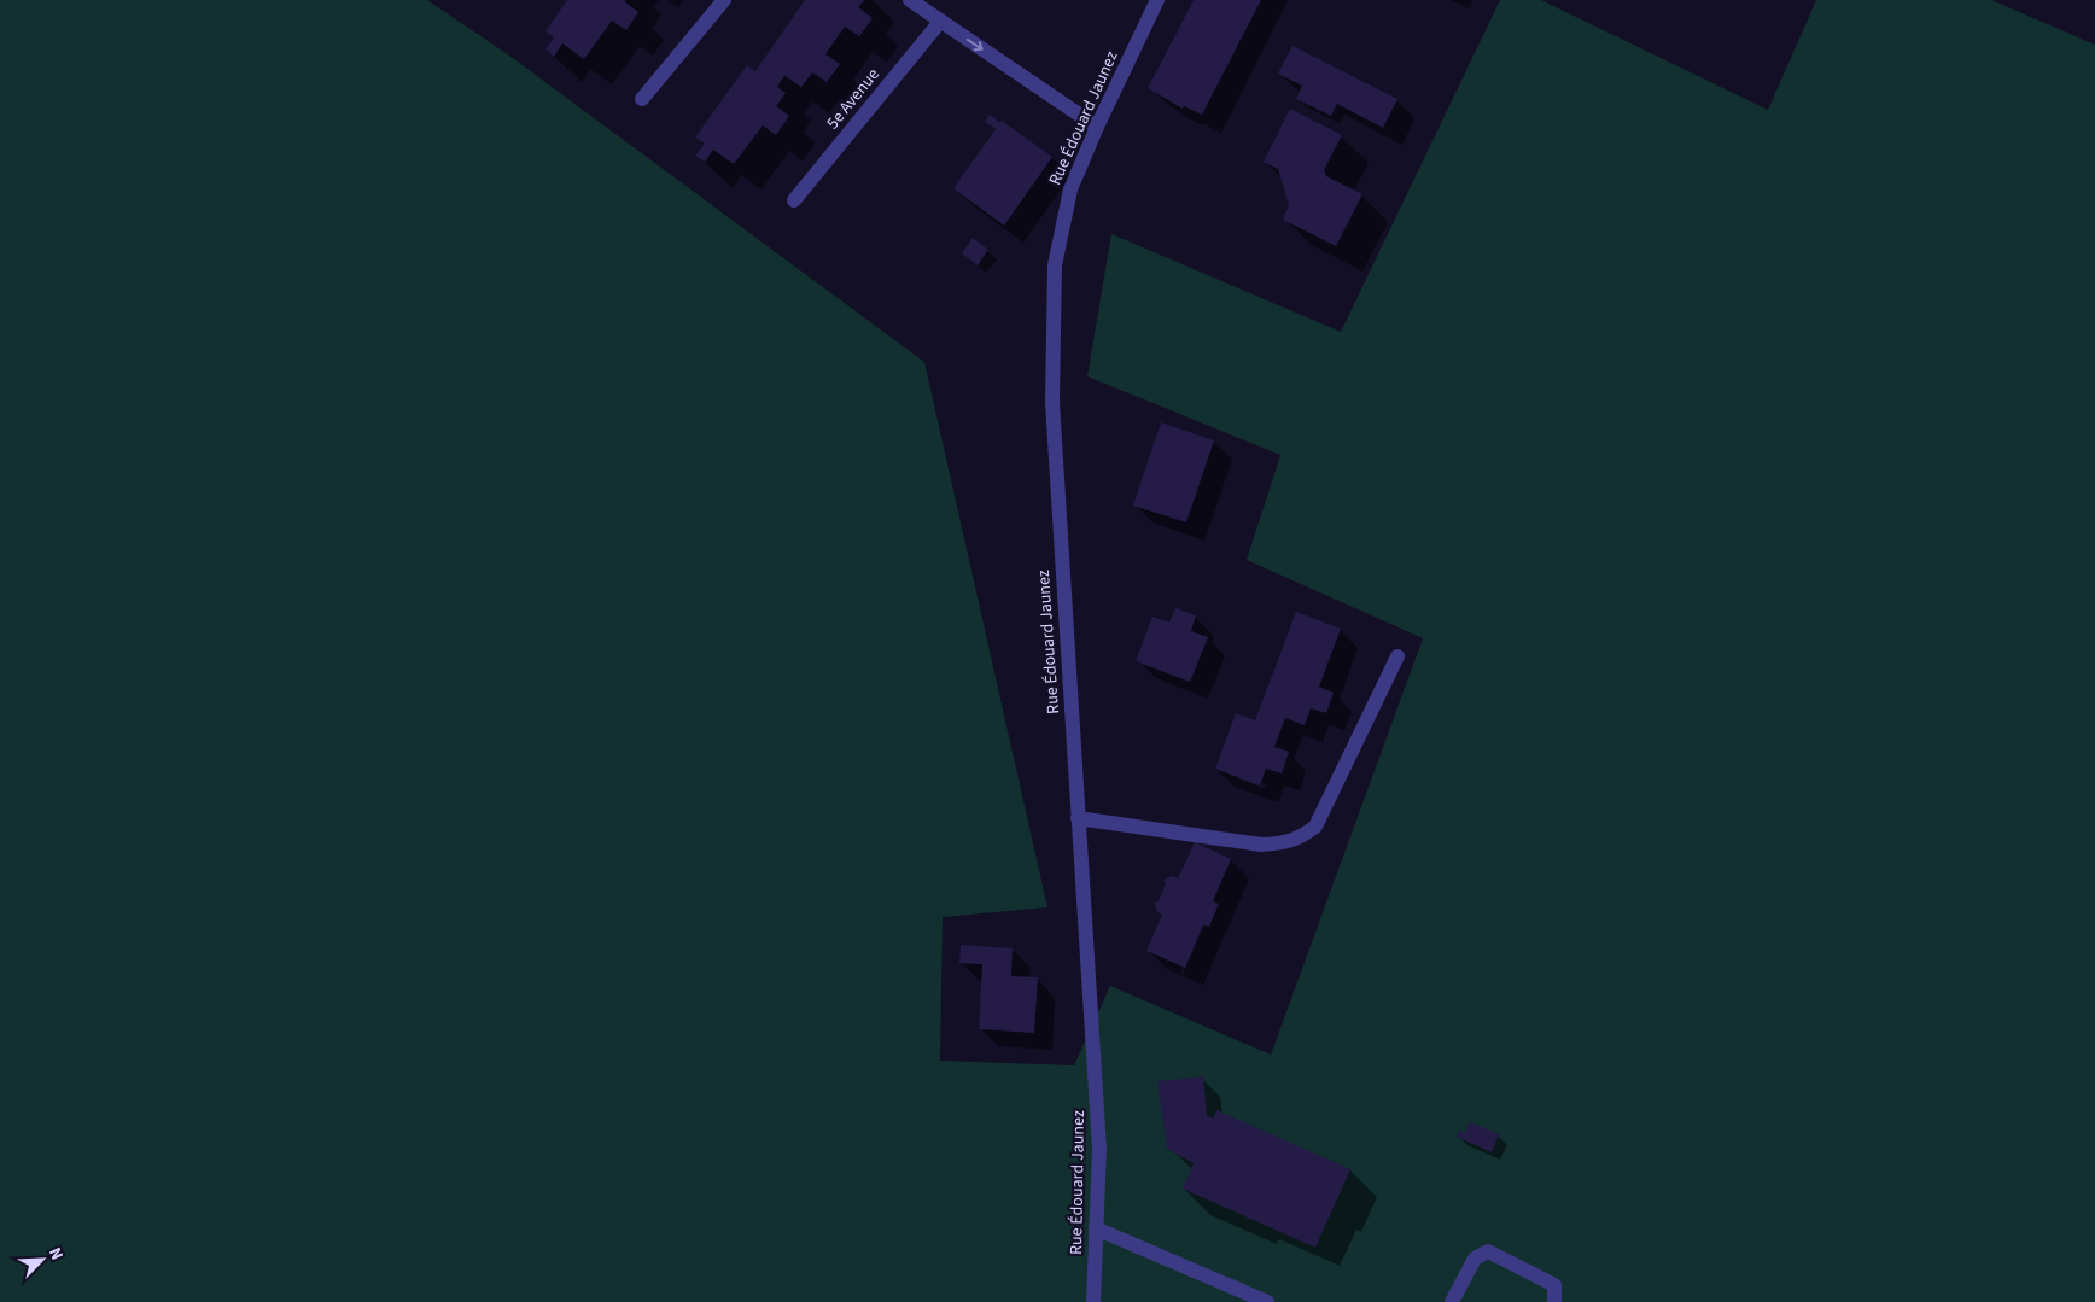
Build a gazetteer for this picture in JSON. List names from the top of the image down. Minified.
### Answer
{"streets":{"street":["5e Avenue","Rue Édouard Jaunez"]},"north":"top right"}
